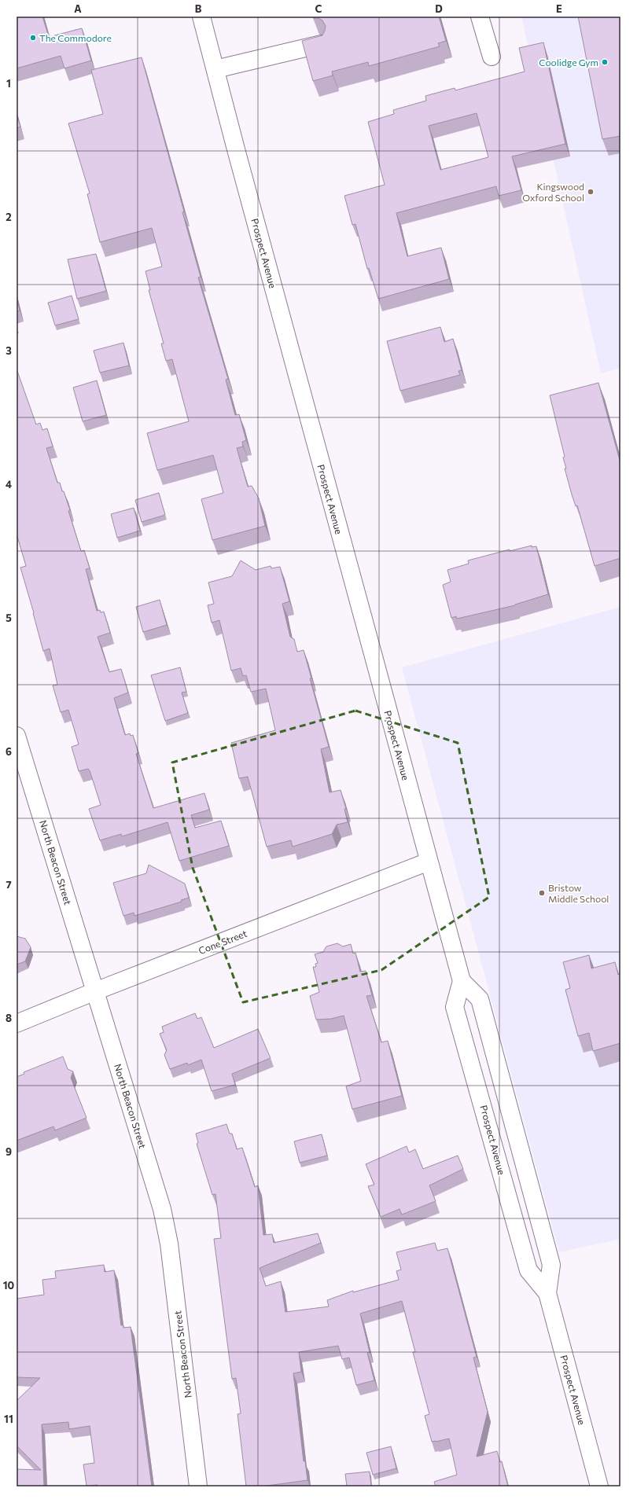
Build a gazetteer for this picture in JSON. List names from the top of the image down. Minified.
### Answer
{"streets":{"main road":["Prospect Avenue","North Beacon Street","Cone Street"]},"crossings":[["Prospect Avenue","Cone Street"],["North Beacon Street","Cone Street"]],"places":["The Commodore","Coolidge Gym","Kingswood Oxford School","Bristow Middle School"],"grid":{"columns":["A","B","C","D","E"],"rows":["1","2","3","4","5","6","7","8","9","10","11"]}}
